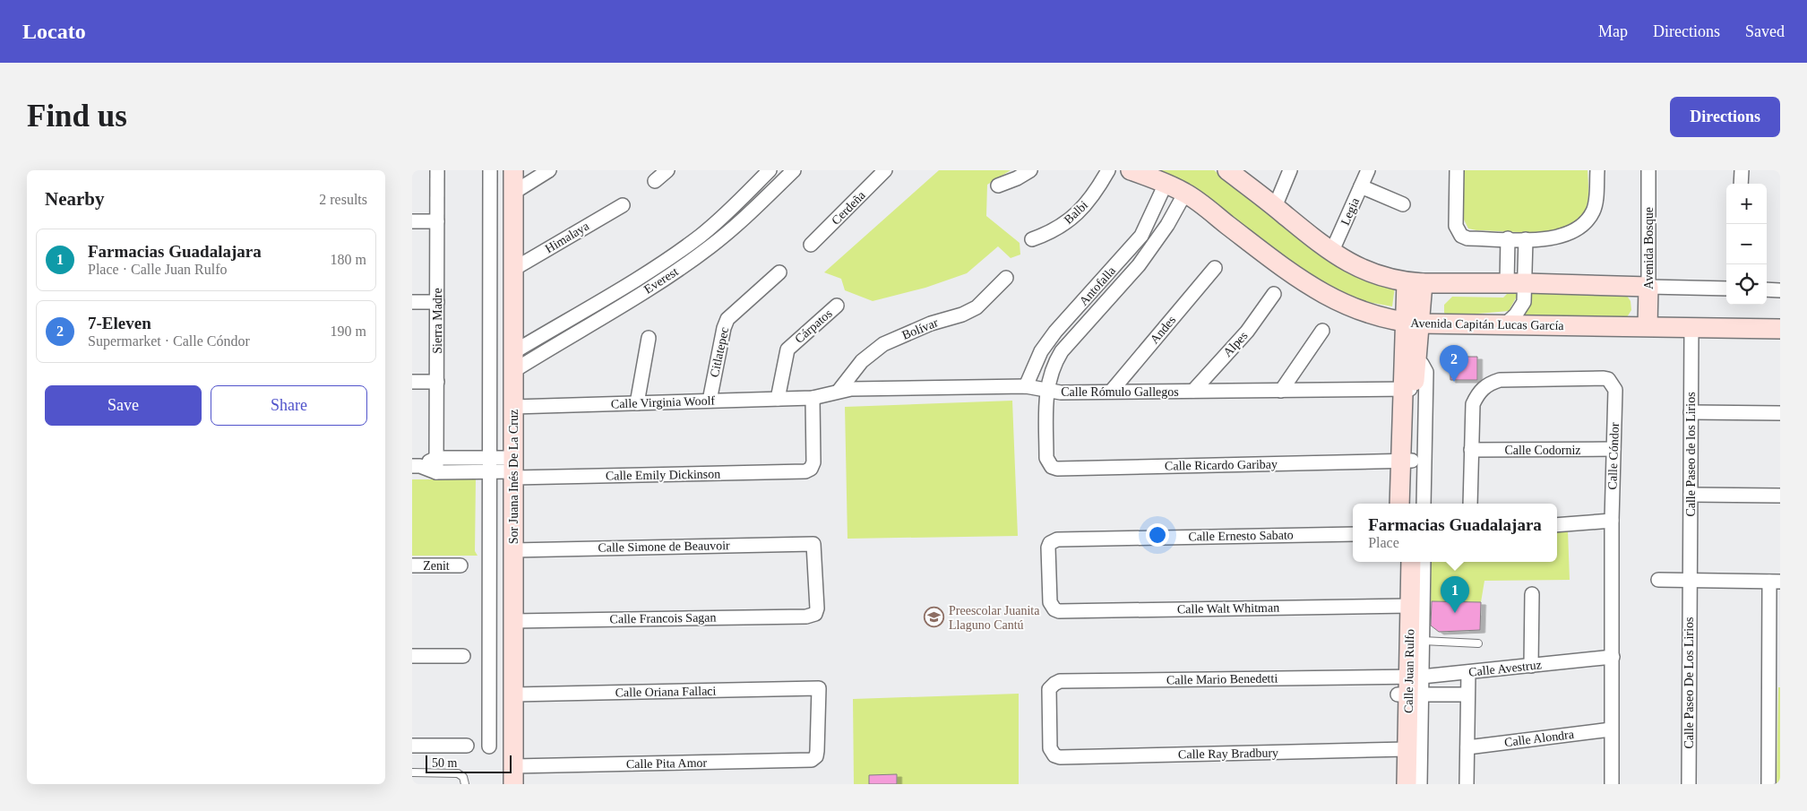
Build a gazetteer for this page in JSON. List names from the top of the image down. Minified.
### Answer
{"streets":{"street":["Cerdeña","Legia","Balbi","Himalaya","Avenida Bosque","Everest","Antofalla","Sierra Madre","Avenida Capitán Lucas García","Cárpatos","Bolívar","Andes","Alpes","Citlatepec","Calle Rómulo Gallegos","Calle Virginia Woolf","Calle Codorniz","Calle Paseo de los Lirios","Calle Cóndor","Calle Ricardo Garibay","Calle Emily Dickinson","Sor Juana Inés De La Cruz","Calle Ernesto Sabato","Calle Simone de Beauvoir","Zenit","Calle Walt Whitman","Calle Francois Sagan","Calle Avestruz","Calle Juan Rulfo","Calle Mario Benedetti","Calle Paseo De Los Lirios","Calle Oriana Fallaci","Calle Alondra","Calle Ray Bradbury","Calle Pita Amor"]},"crossings":[["Himalaya","Sor Juana Inés De La Cruz"],["Avenida Bosque","Avenida Capitán Lucas García"],["Everest","Sor Juana Inés De La Cruz"],["Antofalla","Avenida Capitán Lucas García"],["Antofalla","Calle Rómulo Gallegos"],["Antofalla","Calle Ricardo Garibay"],["Avenida Capitán Lucas García","Calle Paseo de los Lirios"],["Cárpatos","Calle Virginia Woolf"],["Bolívar","Calle Rómulo Gallegos"],["Andes","Calle Rómulo Gallegos"],["Alpes","Calle Rómulo Gallegos"],["Citlatepec","Calle Virginia Woolf"],["Calle Rómulo Gallegos","Calle Virginia Woolf"],["Calle Rómulo Gallegos","Calle Emily Dickinson"],["Calle Virginia Woolf","Calle Emily Dickinson"],["Calle Virginia Woolf","Sor Juana Inés De La Cruz"],["Calle Codorniz","Calle Cóndor"],["Calle Paseo de los Lirios","Calle Paseo De Los Lirios"],["Calle Cóndor","Calle Avestruz"],["Calle Cóndor","Calle Alondra"],["Calle Emily Dickinson","Sor Juana Inés De La Cruz"],["Sor Juana Inés De La Cruz","Calle Simone de Beauvoir"],["Sor Juana Inés De La Cruz","Calle Francois Sagan"],["Sor Juana Inés De La Cruz","Calle Oriana Fallaci"],["Sor Juana Inés De La Cruz","Calle Pita Amor"],["Calle Ernesto Sabato","Calle Walt Whitman"],["Calle Simone de Beauvoir","Calle Francois Sagan"],["Calle Walt Whitman","Calle Juan Rulfo"],["Calle Avestruz","Calle Juan Rulfo"],["Calle Avestruz","Calle Mario Benedetti"],["Calle Juan Rulfo","Calle Mario Benedetti"],["Calle Juan Rulfo","Calle Ray Bradbury"],["Calle Mario Benedetti","Calle Ray Bradbury"],["Calle Oriana Fallaci","Calle Pita Amor"]],"places":{"school or university":["Preescolar Juanita Llaguno Cantú"]},"scale_bar":"50 m","page":{"header":"Locato","nav":["Map","Directions","Saved"],"buttons":["Directions",["Save","Share"]],"title":"Find us","heading":["Nearby","2 results"],"map_buttons":["+","−"],"list":[{"mark":"1","name":"Farmacias Guadalajara","note":"Place · Calle Juan Rulfo","value":"180 m"},{"mark":"2","name":"7-Eleven","note":"Supermarket · Calle Cóndor","value":"190 m"}],"pins":["2","1"],"popup":["Farmacias Guadalajara","Place"],"scale":"50 m"}}
